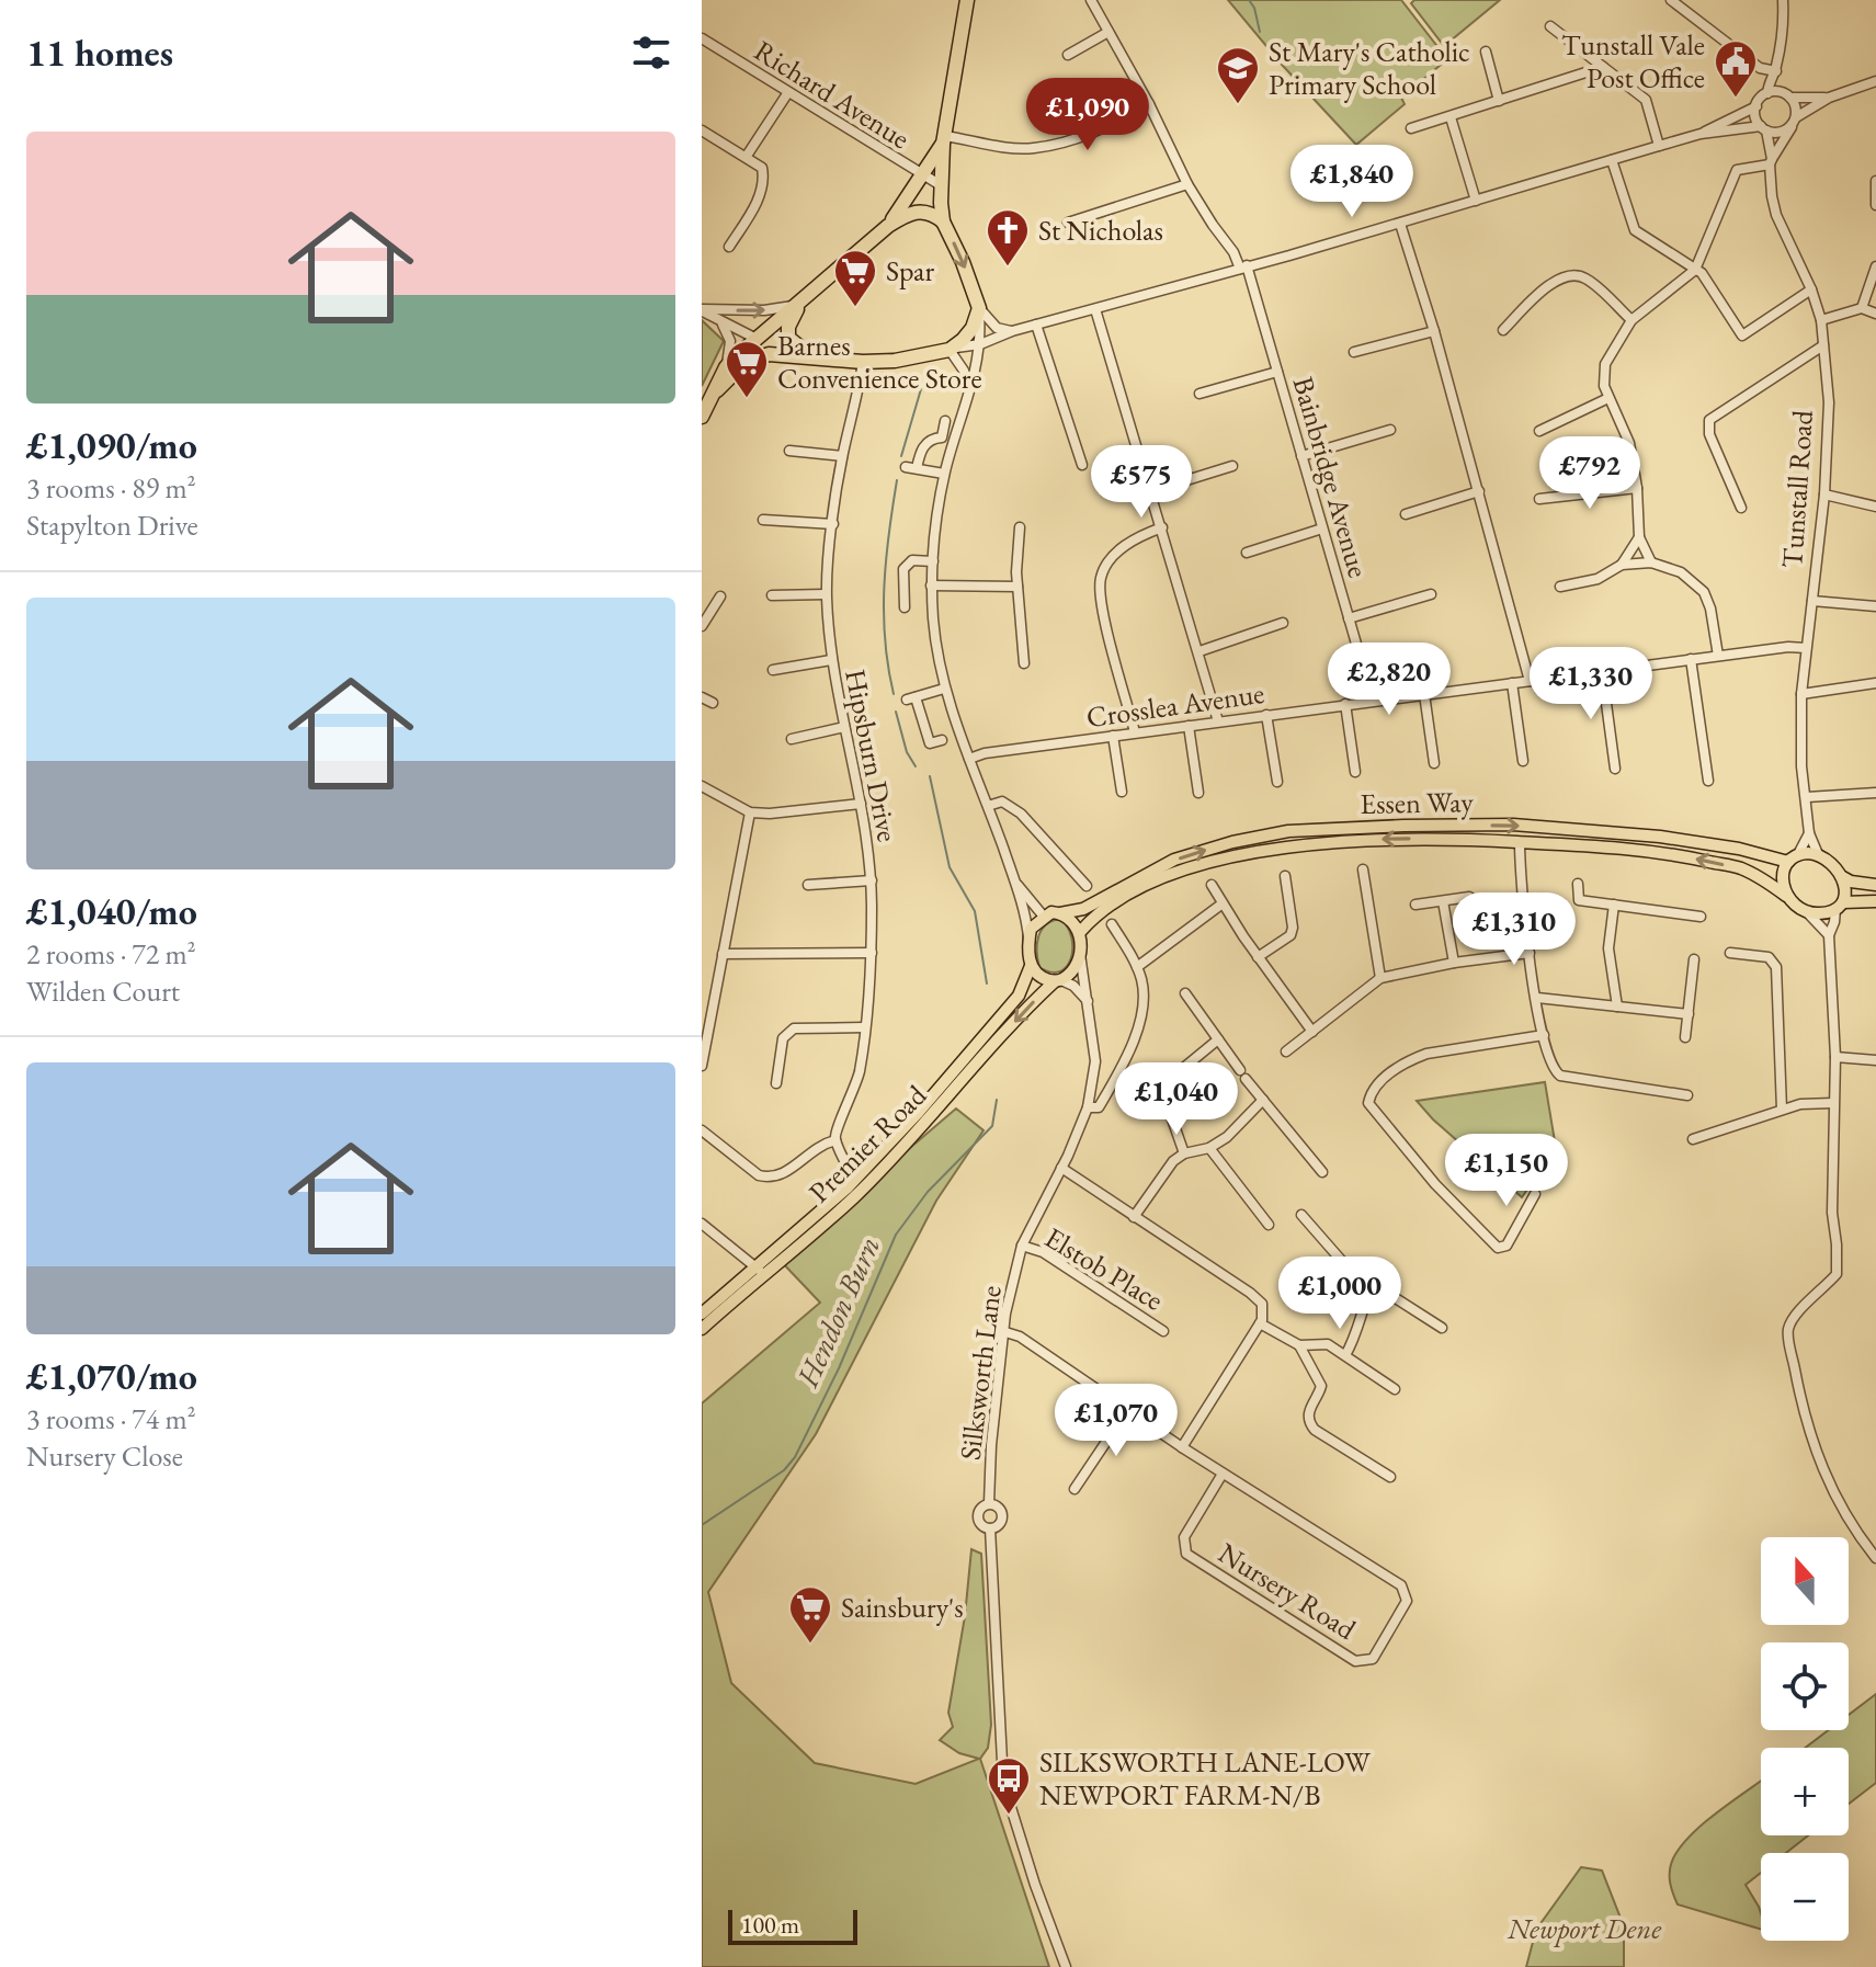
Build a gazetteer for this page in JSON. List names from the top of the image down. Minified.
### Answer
{"streets":{"main road":["Tunstall Road","Essen Way","Premier Road"],"street":["Richard Avenue","Bainbridge Avenue","Crosslea Avenue","Hipsburn Drive","Elstob Place","Silksworth Lane","Nursery Road"]},"crossings":[["Bainbridge Avenue","Crosslea Avenue"],["Tunstall Road","Crosslea Avenue"],["Tunstall Road","Essen Way"],["Essen Way","Premier Road"],["Essen Way","Silksworth Lane"],["Premier Road","Silksworth Lane"],["Elstob Place","Silksworth Lane"],["Silksworth Lane","Nursery Road"]],"water":["Hendon Burn"],"parks":["Newport Dene"],"places":{"public building":["Tunstall Vale Post Office"],"school or university":["St Mary's Catholic Primary School"],"church":["St Nicholas"],"supermarket":["Spar","Barnes Convenience Store","Sainsbury's"],"bus stop":["SILKSWORTH LANE-LOW NEWPORT FARM-N/B"]},"scale_bar":"100 m","north":"top","page":{"heading":"11 homes","price":["£1,090","£1,840","£792","£575","£2,820","£1,330","£1,310","£1,040","£1,150","£1,000","£1,070"],"list":[{"name":"£1,090/mo","note":"3 rooms · 89 m² · Stapylton Drive"},{"name":"£1,040/mo","note":"2 rooms · 72 m² · Wilden Court"},{"name":"£1,070/mo","note":"3 rooms · 74 m² · Nursery Close"}],"map_buttons":["+","−"],"scale":"100 m"}}
